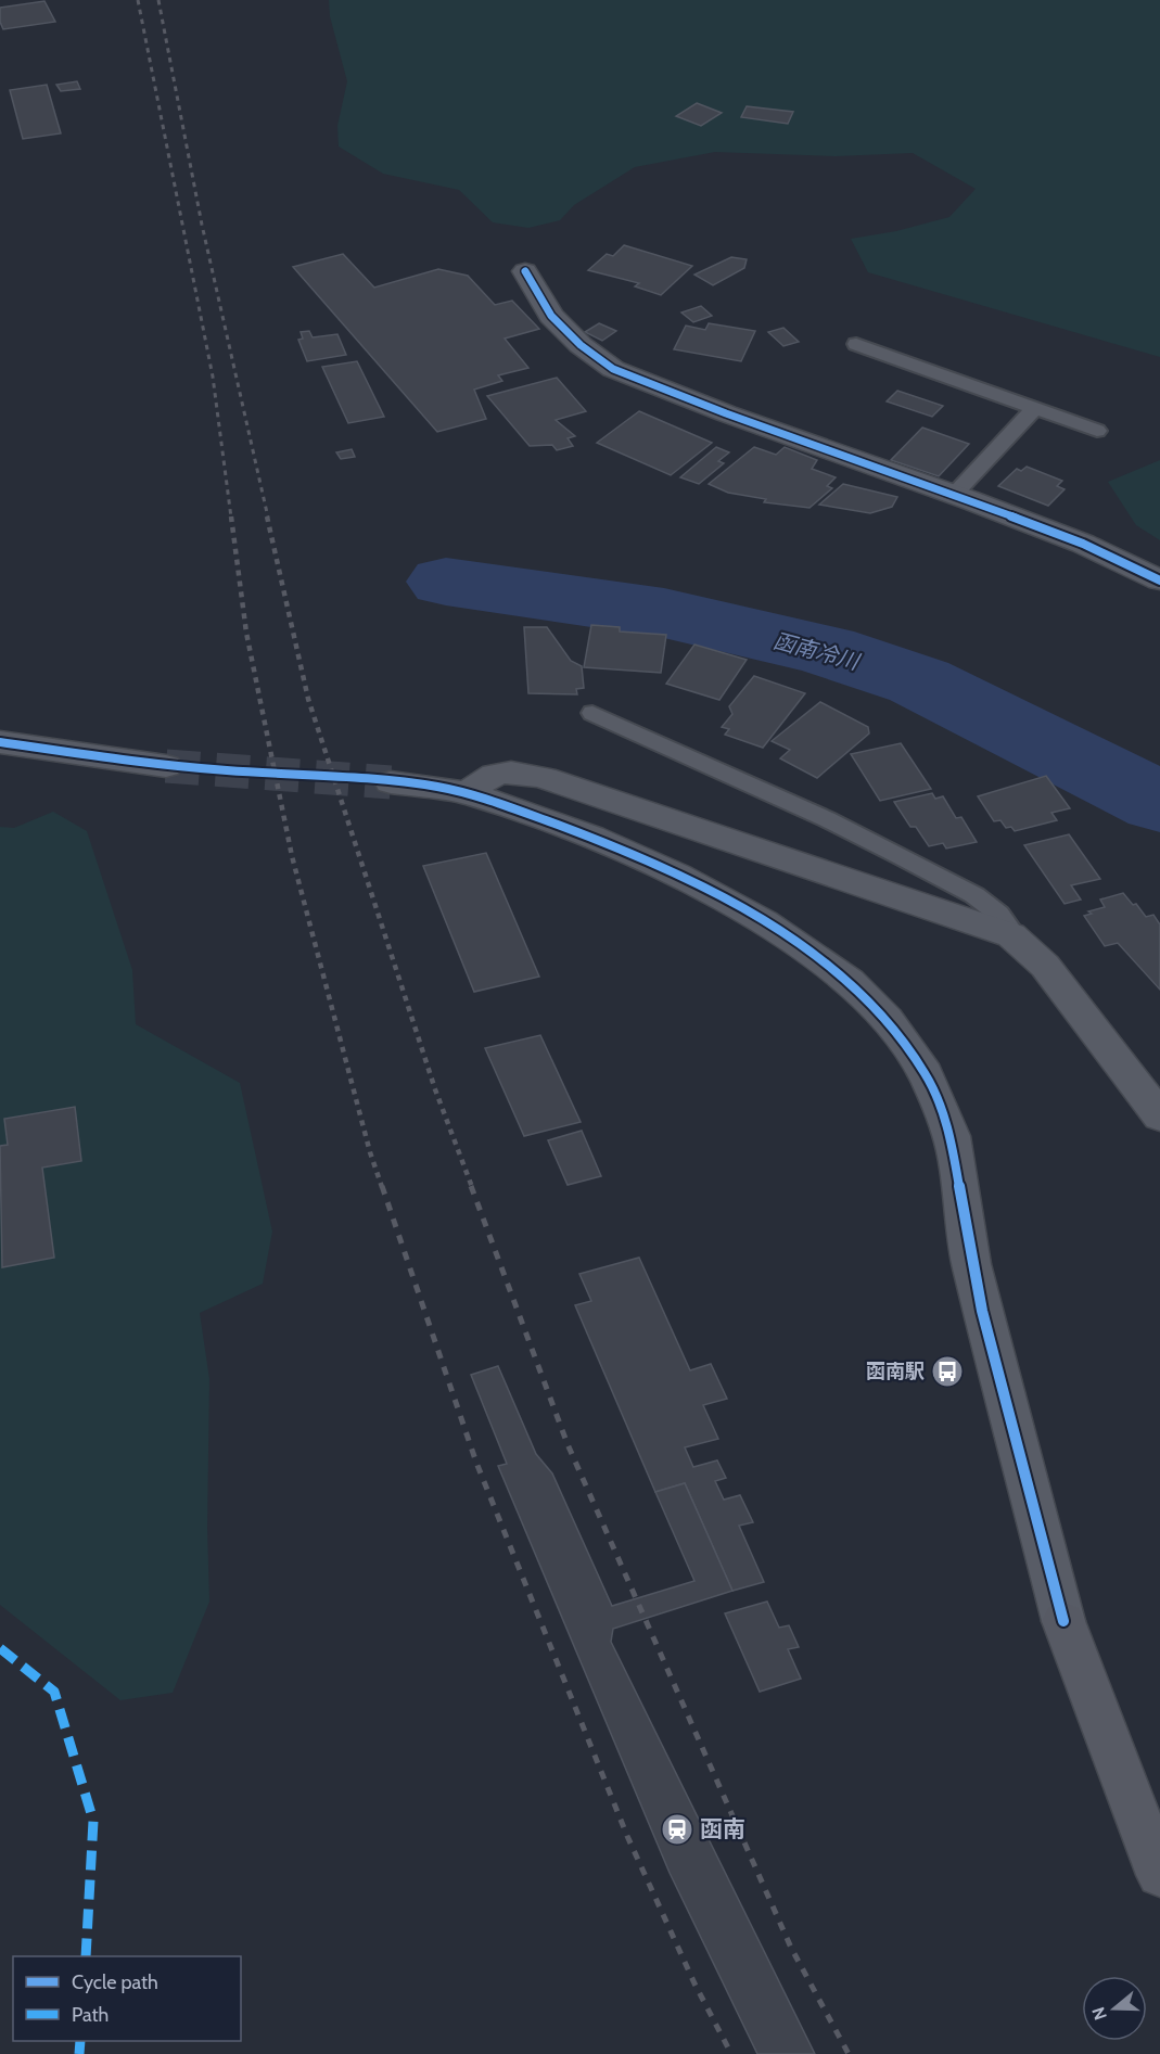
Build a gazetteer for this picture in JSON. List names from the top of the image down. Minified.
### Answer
{"water":["函南冷川"],"places":{"bus stop":["函南駅"],"station":["函南"]},"legend":["Cycle path","Path"],"north":"left"}
